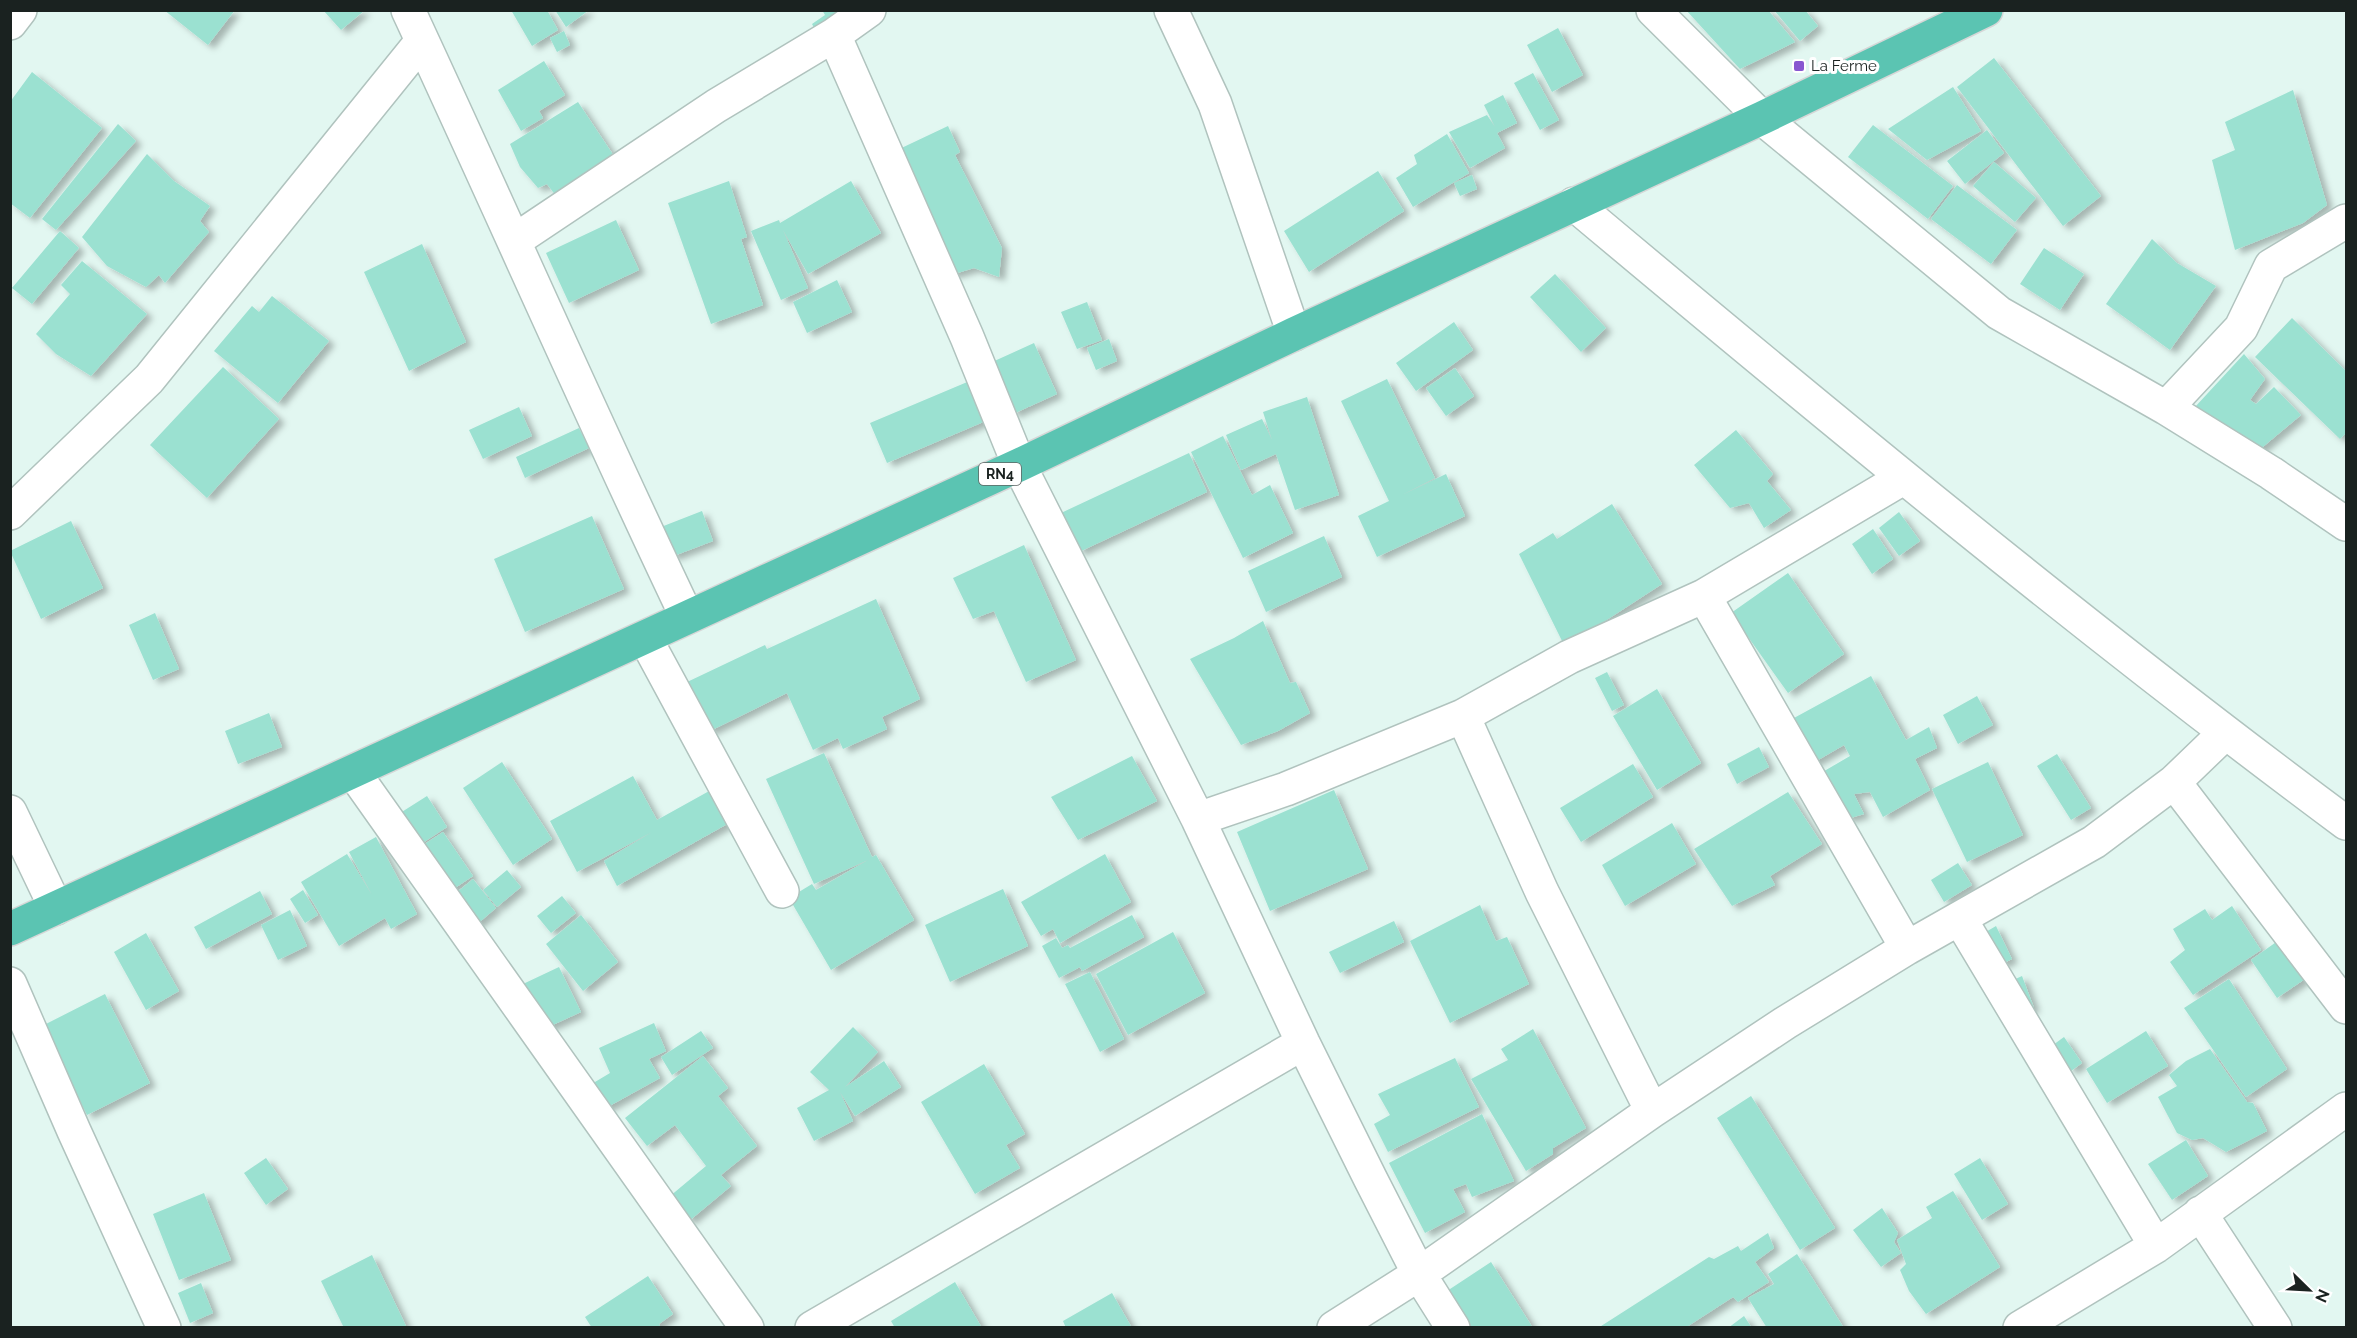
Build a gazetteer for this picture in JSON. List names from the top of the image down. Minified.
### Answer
{"streets":{"highway":["RN4"]},"places":{"transit":["La Ferme"]},"north":"bottom right"}
